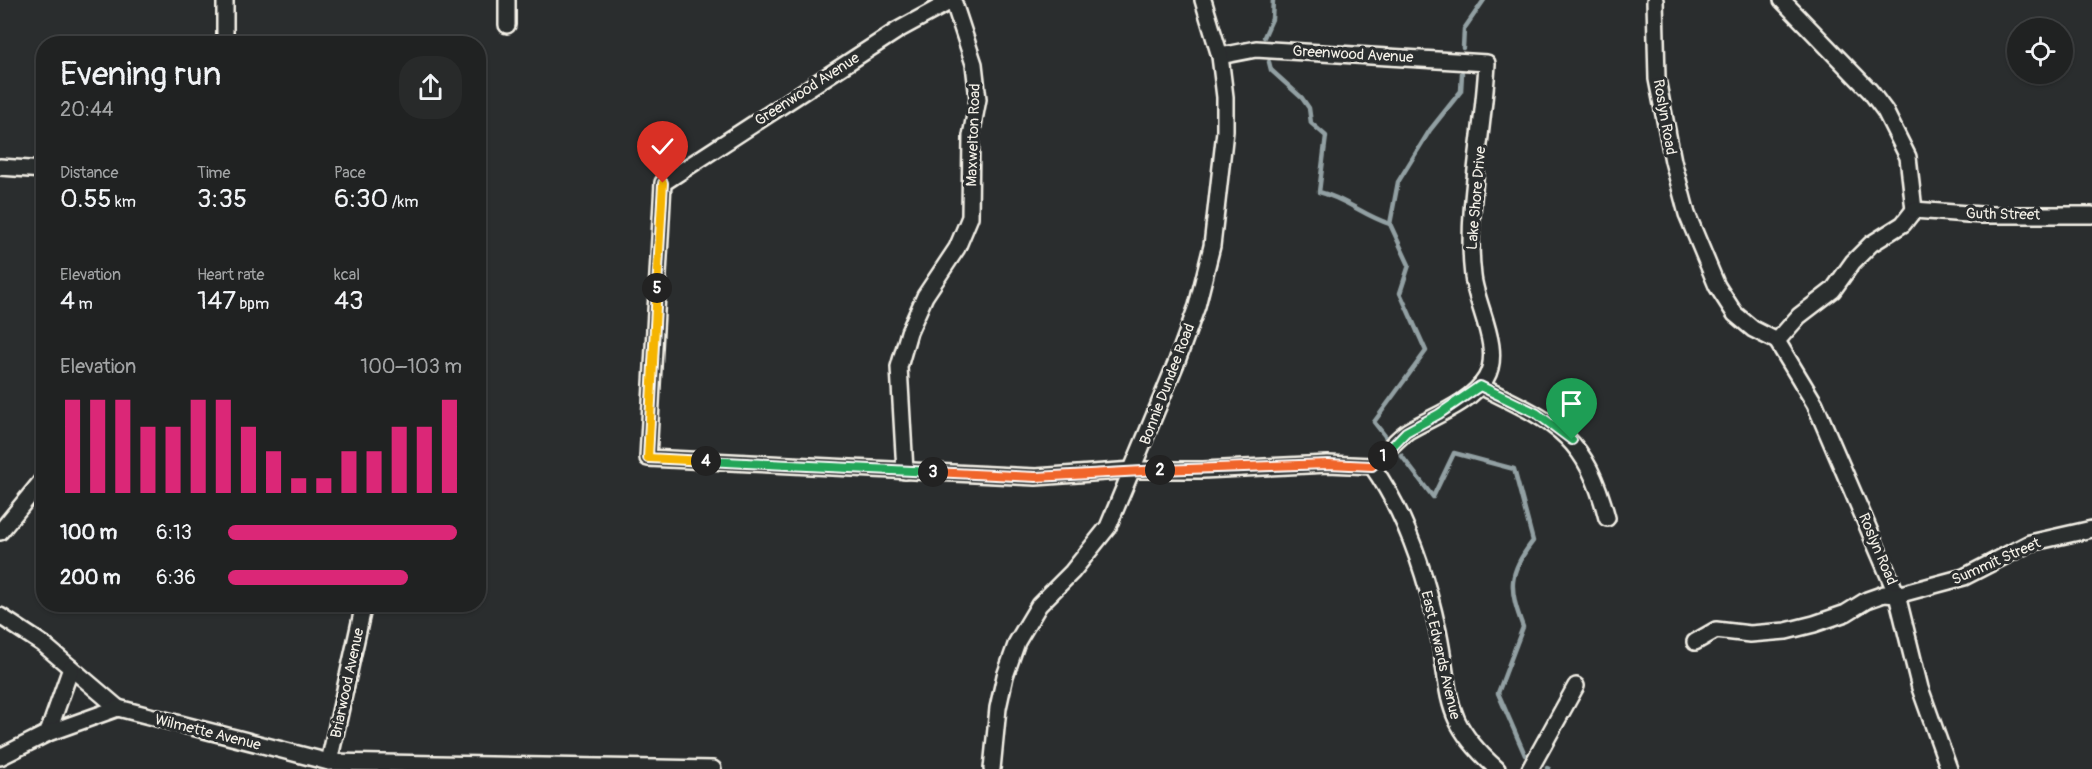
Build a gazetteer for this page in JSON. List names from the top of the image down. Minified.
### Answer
{"streets":{"street":["Greenwood Avenue","Roslyn Road","Maxwelton Road","Lake Shore Drive","Guth Street","Bonnie Dundee Road","Summit Street","East Edwards Avenue","Briarwood Avenue","Wilmette Avenue"]},"crossings":[["Greenwood Avenue","Maxwelton Road"],["Greenwood Avenue","Lake Shore Drive"],["Greenwood Avenue","Bonnie Dundee Road"],["Roslyn Road","Summit Street"],["Briarwood Avenue","Wilmette Avenue"]],"page":{"heading":["Evening run","20:44"],"stats":[["Distance","0.55 km"],["Time","3:35"],["Pace","6:30 /km"],["Elevation","4 m"],["Heart rate","147 bpm"],["kcal","43"]],"pins":["5","1","4","2","3"],"chart":["Elevation","100–103 m"],"list":[{"name":"100 m","note":"6:13"},{"name":"200 m","note":"6:36"}]}}
